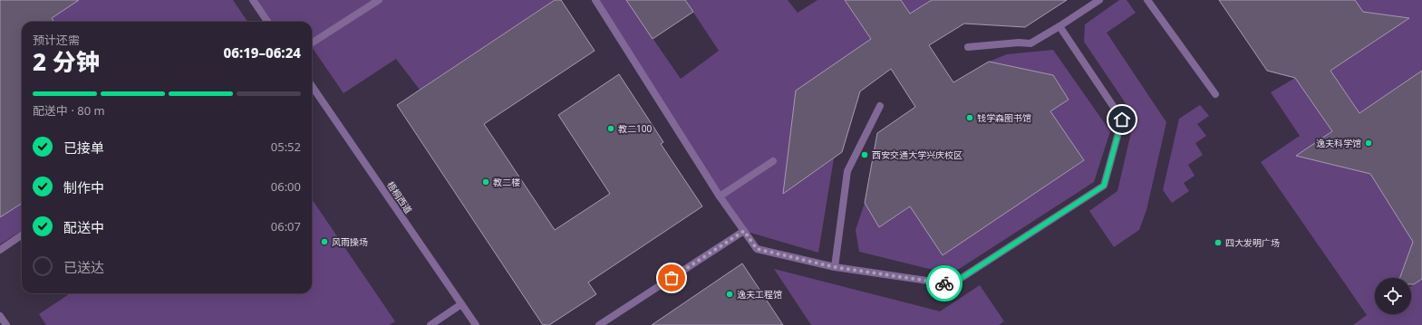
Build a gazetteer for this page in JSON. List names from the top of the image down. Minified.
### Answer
{"streets":{"street":["梧桐西道"]},"places":["钱学森图书馆","教二100","逸夫科学馆","西安交通大学兴庆校区","教二楼","风雨操场","四大发明广场","逸夫工程馆"],"page":{"heading":["2 分钟","预计还需","06:19–06:24"],"bar":"配送中 · 80 m","list":[["已接单","05:52"],["制作中","06:00"],["配送中","06:07"],"已送达"]}}
